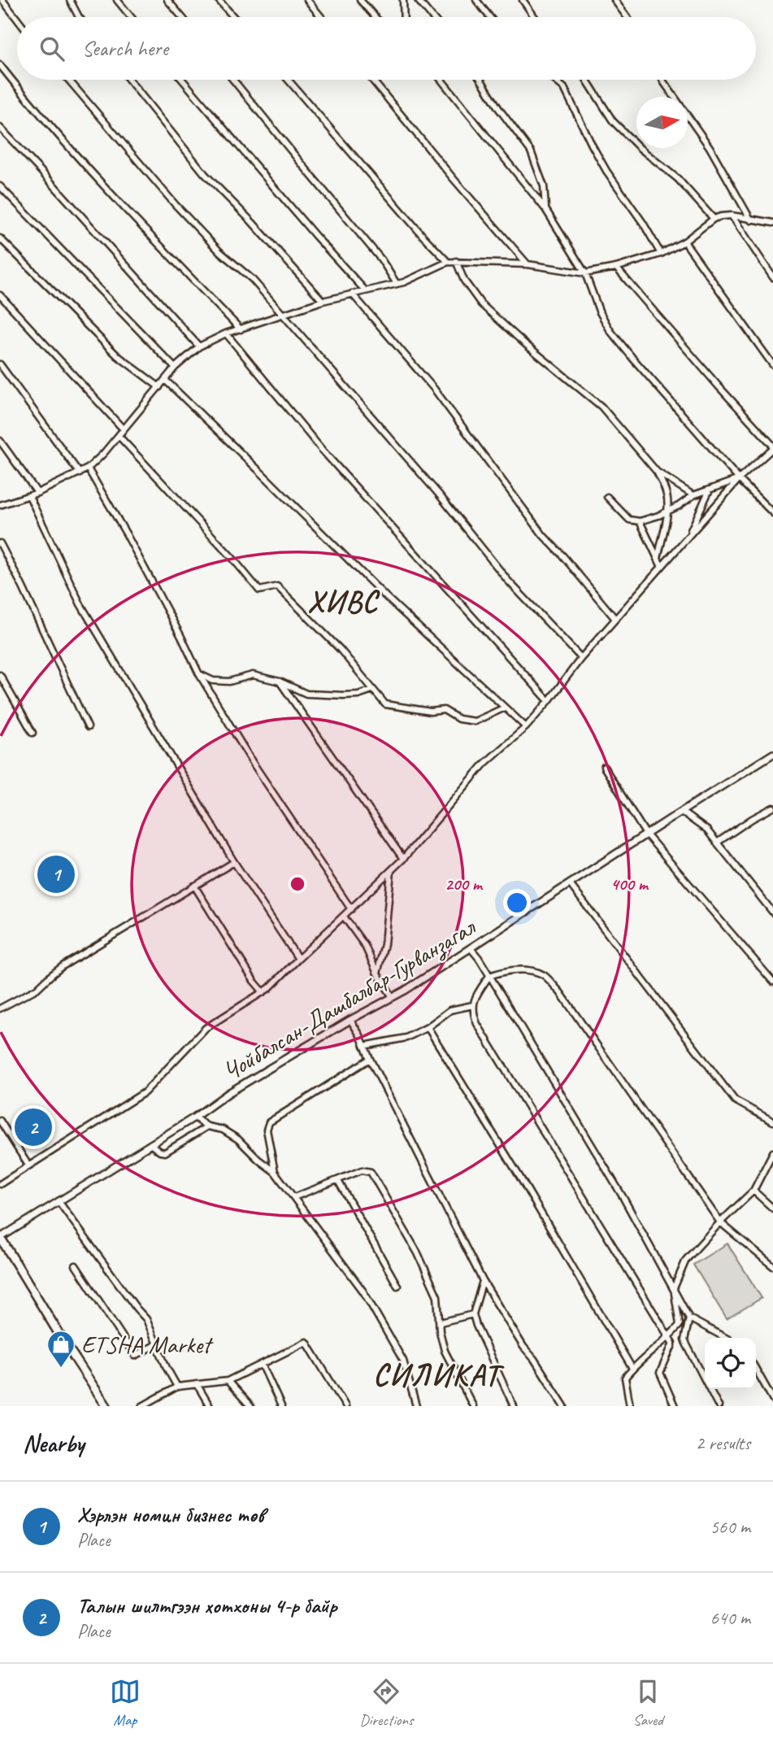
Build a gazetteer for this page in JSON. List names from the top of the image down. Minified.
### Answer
{"streets":{"street":["Чойбалсан-Дашбалбар-Гурванзагал"]},"districts":["ХИВС","СИЛИКАТ"],"places":{"shop":["ETSHA Market"]},"north":"right","page":{"search":"Search here","pins":["1","2"],"heading":["Nearby","2 results"],"list":[{"mark":"1","name":"Хэрлэн номин бизнес төв","note":"Place","value":"560 m"},{"mark":"2","name":"Талын шилтгээн хотхоны 4-р байр","note":"Place","value":"640 m"}],"nav":["Map","Directions","Saved"]},"rings":["200 m","400 m"]}
